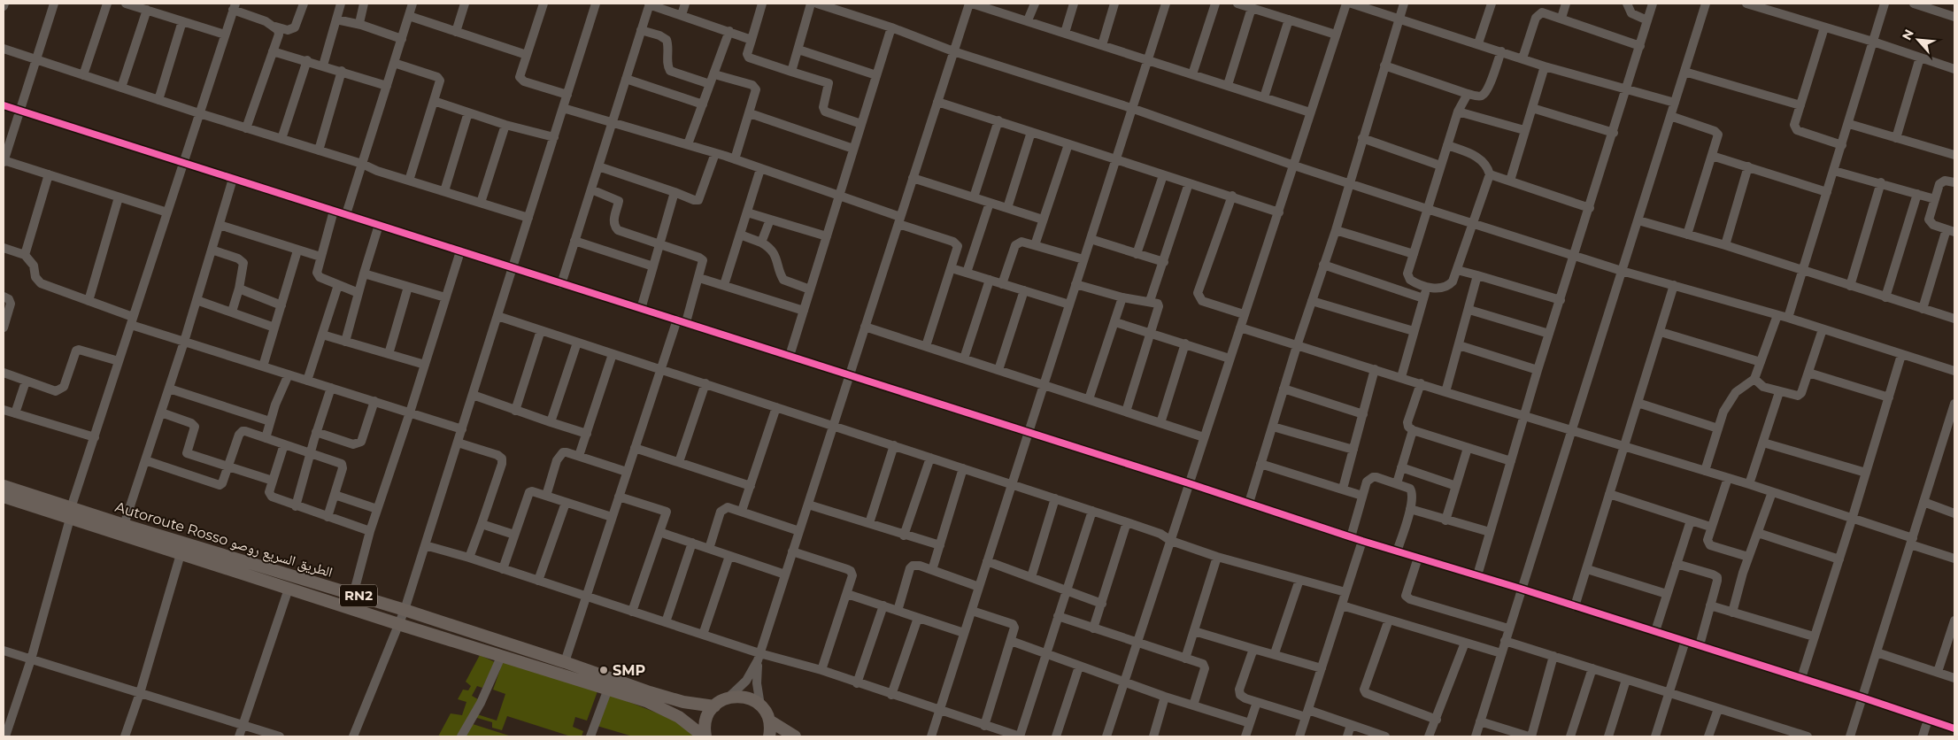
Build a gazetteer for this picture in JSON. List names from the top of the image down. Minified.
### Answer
{"streets":{"highway":["Autoroute Rosso الطريق السريع روصو","RN2"]},"places":["SMP"],"north":"top left"}
